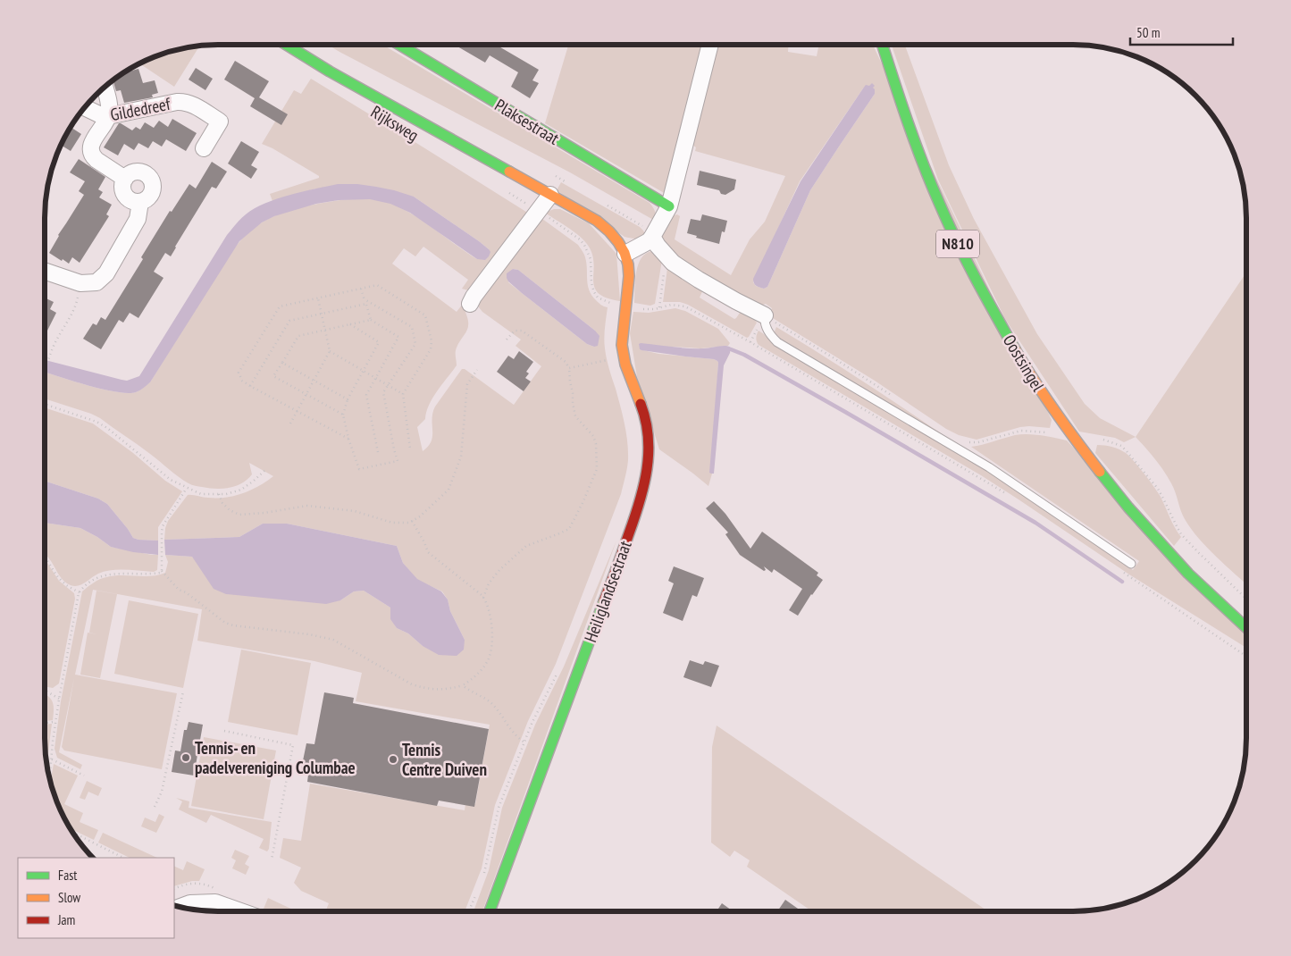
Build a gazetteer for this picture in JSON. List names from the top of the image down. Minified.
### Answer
{"streets":{"street":["Gildedreef","Plaksestraat","Rijksweg","N810","Oostsingel","Heiliglandsestraat"]},"crossings":[["Rijksweg","Heiliglandsestraat"]],"places":["Tennis- en padelvereniging Columbae","Tennis Centre Duiven"],"legend":["Fast","Slow","Jam"],"scale_bar":"50 m"}
